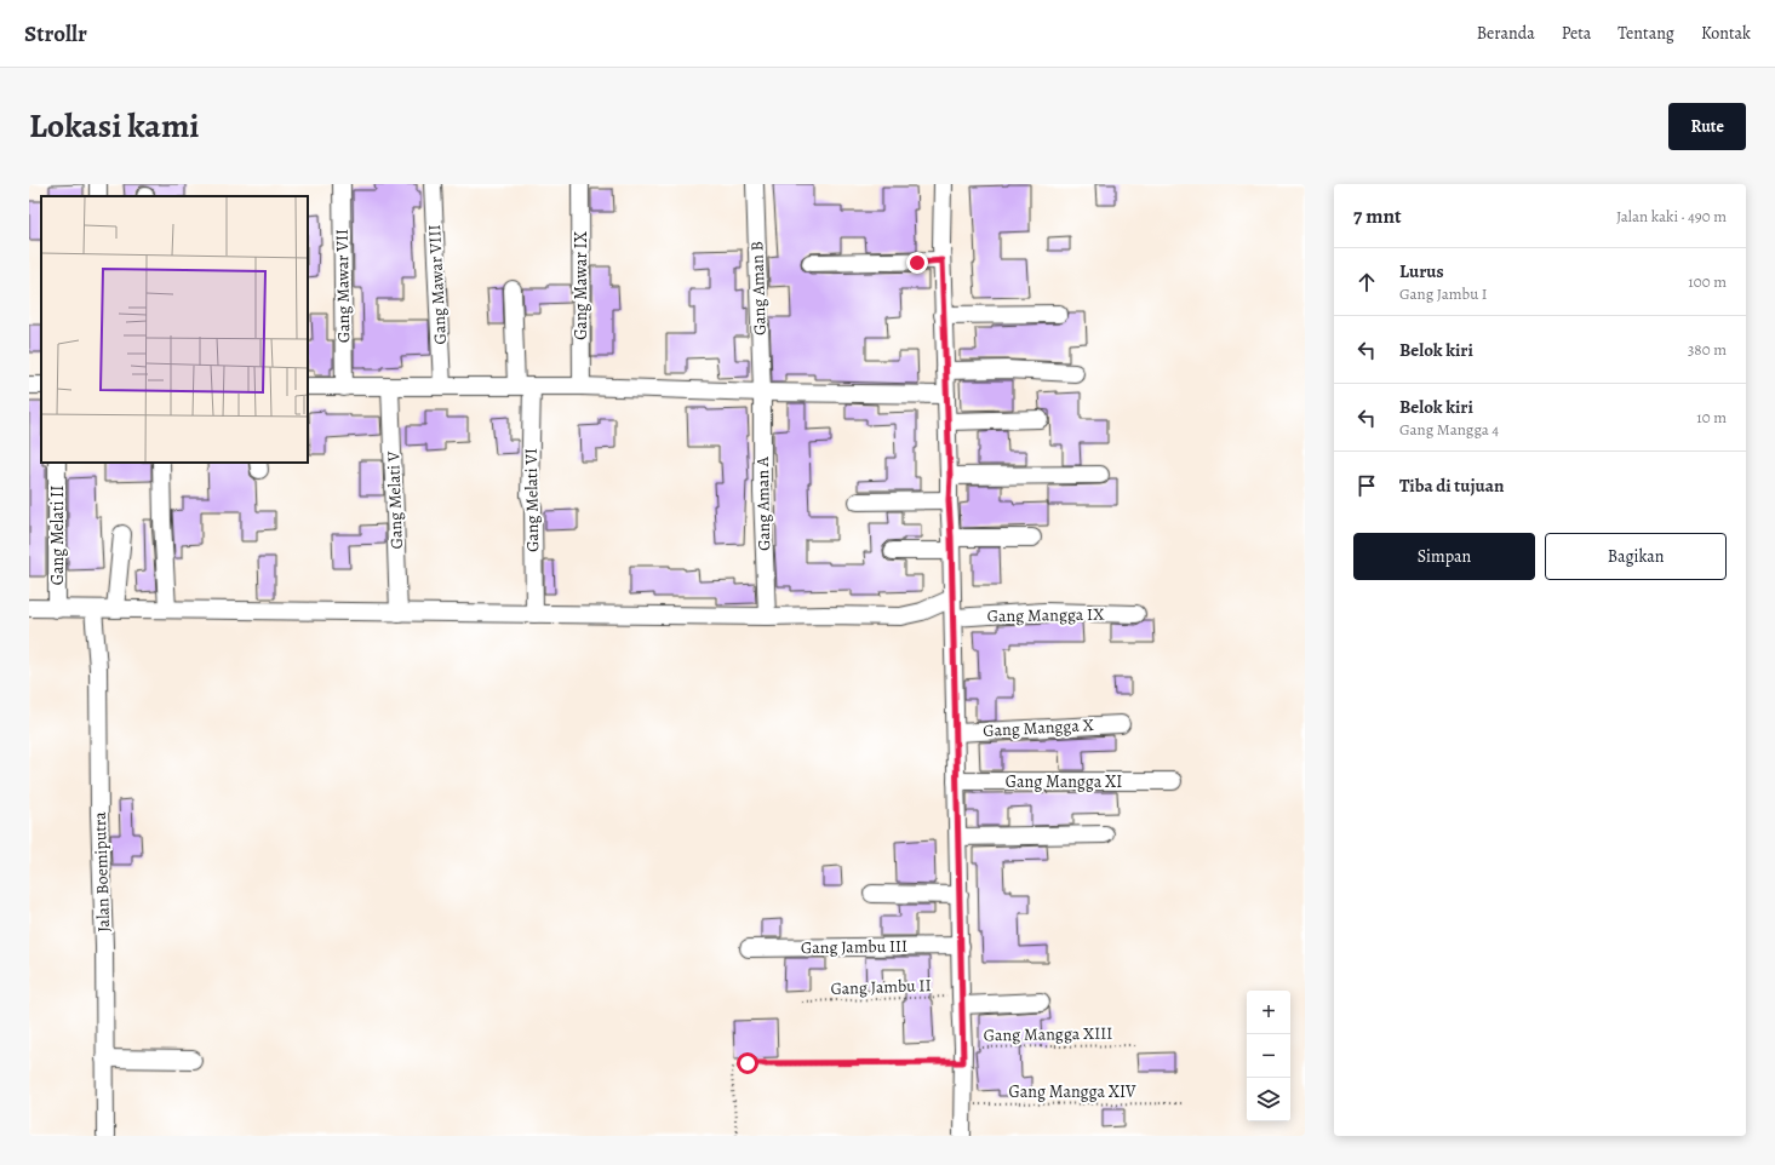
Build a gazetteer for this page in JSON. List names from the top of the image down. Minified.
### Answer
{"streets":{"street":["Gang Mawar VIII","Gang Mawar VII","Gang Mawar IX","Gang Aman B","Gang Melati V","Gang Melati VI","Gang Aman A","Gang Melati II","Gang Mangga IX","Gang Mangga X","Gang Mangga XI","Jalan Boemiputra","Gang Jambu III"],"path":["Gang Jambu II","Gang Mangga XIII","Gang Mangga XIV"]},"crossings":[["Gang Aman B","Gang Aman A"]],"page":{"header":"Strollr","nav":["Beranda","Peta","Tentang","Kontak"],"title":"Lokasi kami","buttons":["Rute",["Simpan","Bagikan"]],"heading":["7 mnt","Jalan kaki · 490 m"],"list":[["Lurus","Gang Jambu I","100 m"],["Belok kiri","380 m"],["Belok kiri","Gang Mangga 4","10 m"],"Tiba di tujuan"],"map_buttons":["+","−"]}}
